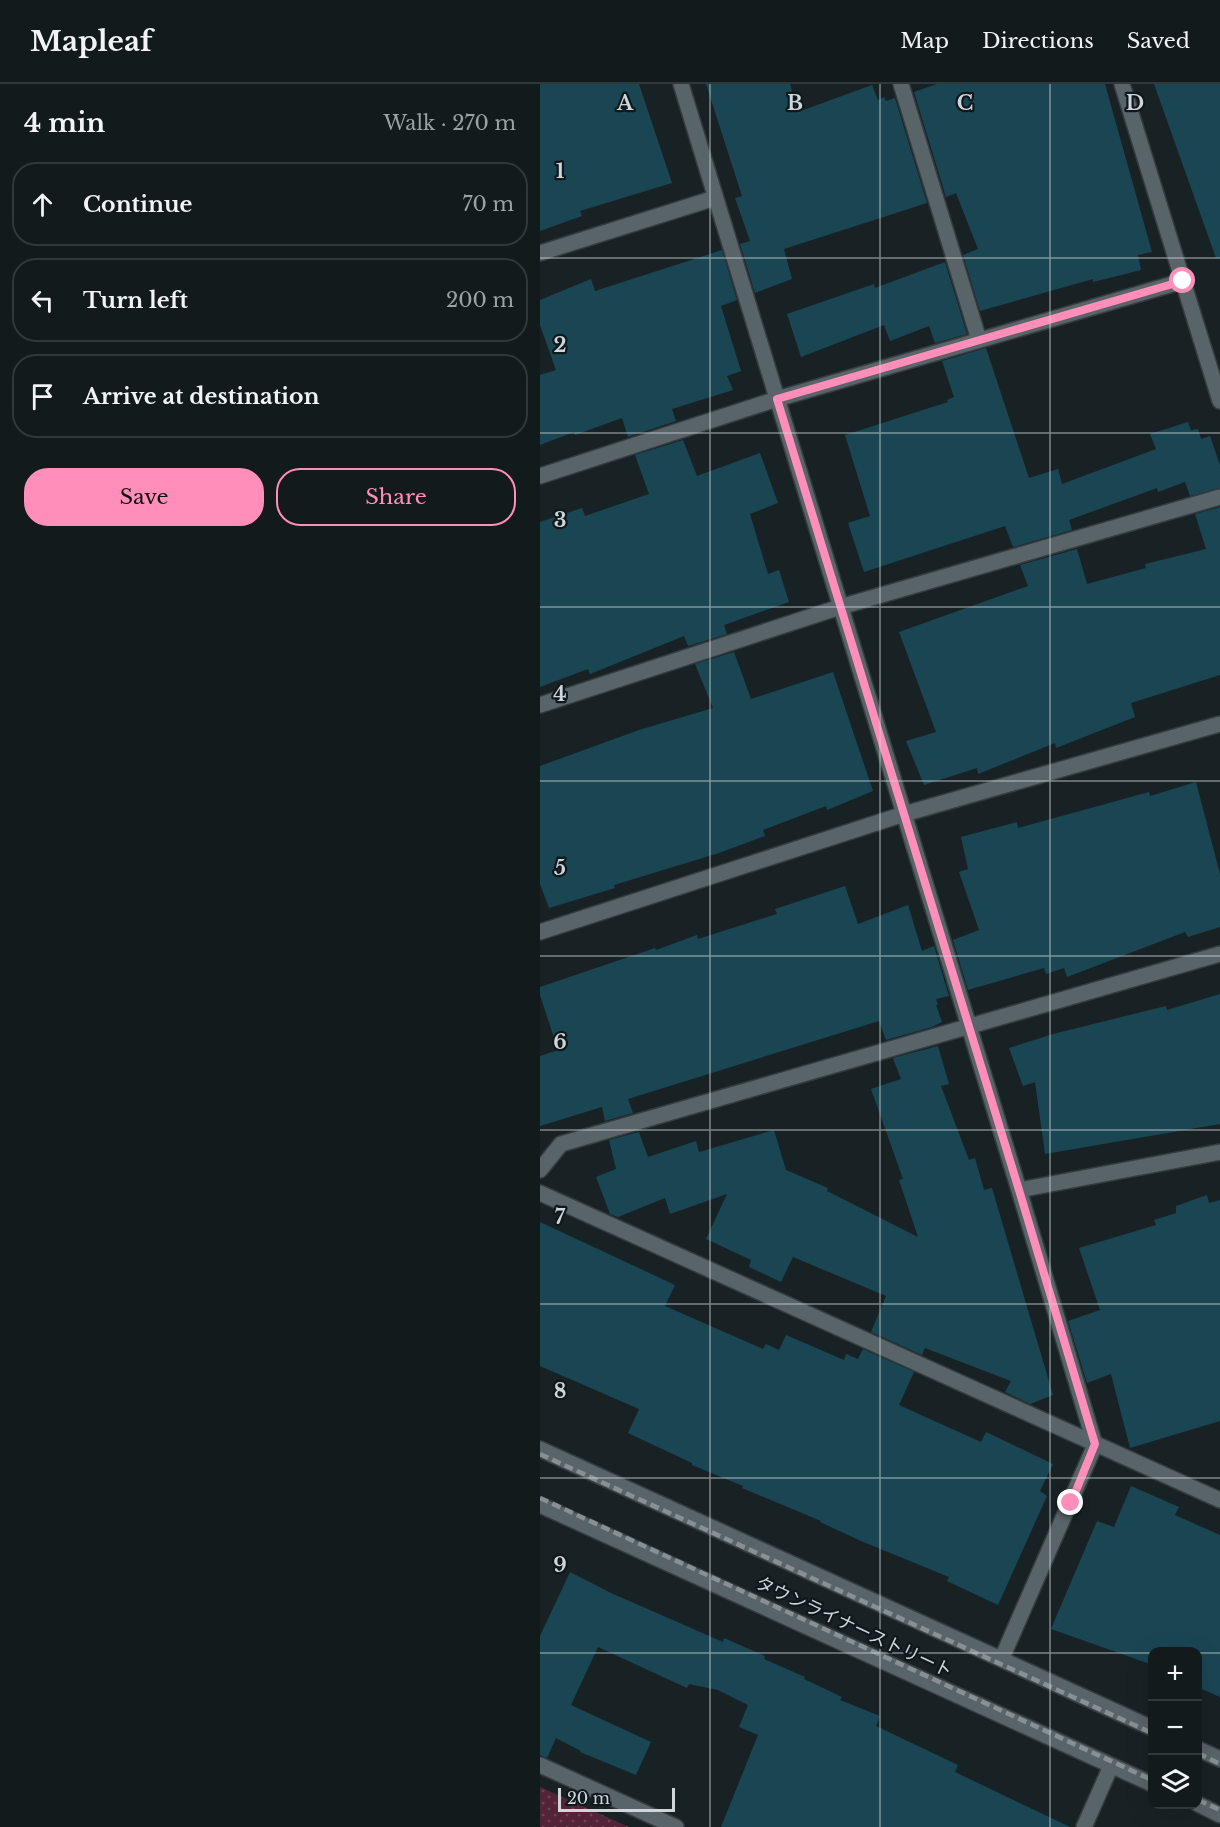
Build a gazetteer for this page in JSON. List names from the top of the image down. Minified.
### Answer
{"streets":{"street":["タウンライナーストリート"]},"scale_bar":"20 m","page":{"header":"Mapleaf","nav":["Map","Directions","Saved"],"heading":["4 min","Walk · 270 m"],"list":[["Continue","70 m"],["Turn left","200 m"],"Arrive at destination"],"buttons":["Save","Share"],"map_buttons":["+","−"],"scale":"20 m"},"grid":{"columns":["A","B","C","D"],"rows":["1","2","3","4","5","6","7","8","9"]}}
